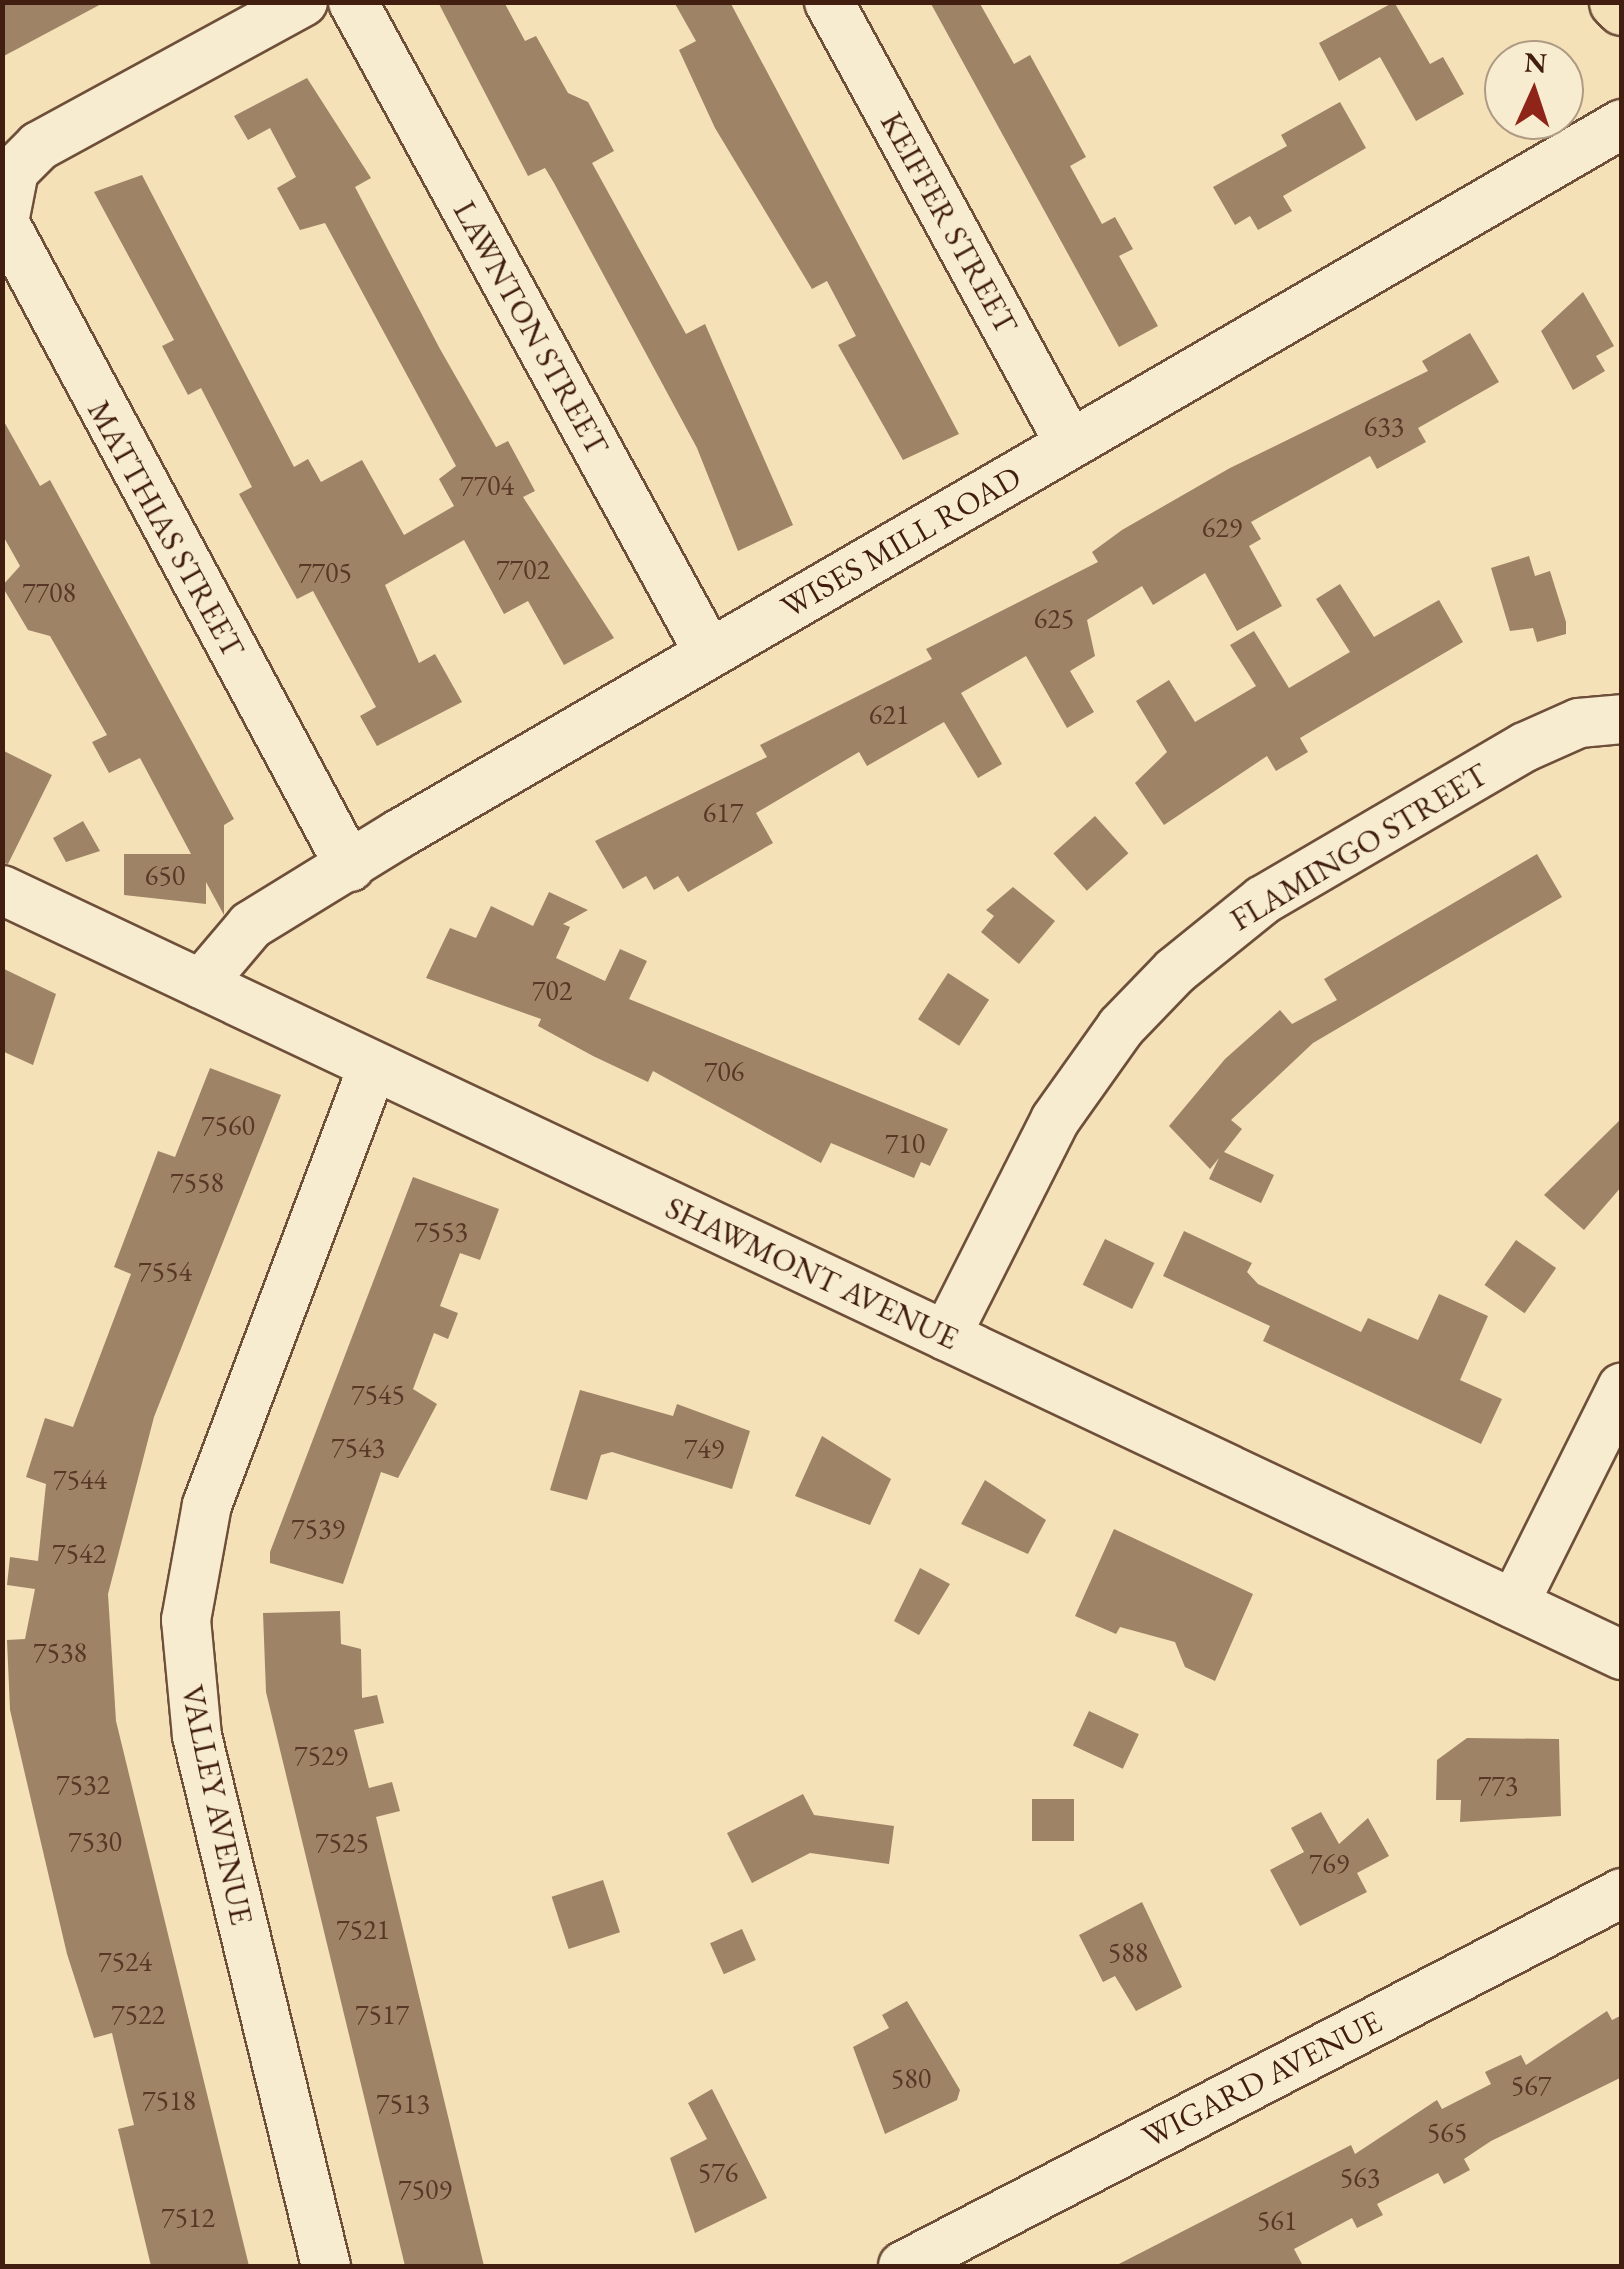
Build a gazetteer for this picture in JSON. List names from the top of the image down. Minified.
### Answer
{"streets":{"street":["KEIFFER STREET","LAWNTON STREET","MATTHIAS STREET","WISES MILL ROAD","FLAMINGO STREET","SHAWMONT AVENUE","VALLEY AVENUE","WIGARD AVENUE"]},"crossings":[["KEIFFER STREET","WISES MILL ROAD"],["LAWNTON STREET","WISES MILL ROAD"],["MATTHIAS STREET","WISES MILL ROAD"],["WISES MILL ROAD","SHAWMONT AVENUE"],["FLAMINGO STREET","SHAWMONT AVENUE"],["SHAWMONT AVENUE","VALLEY AVENUE"]],"house_numbers":["633","7704","629","7702","7705","7708","625","621","617","650","702","706","7560","710","7558","7553","7554","7545","7543","749","7544","7539","7542","7538","7529","7532","773","7530","7525","769","7521","588","7524","7522","7517","580","567","7518","7513","565","576","563","7509","7512","561"],"north":"top"}
